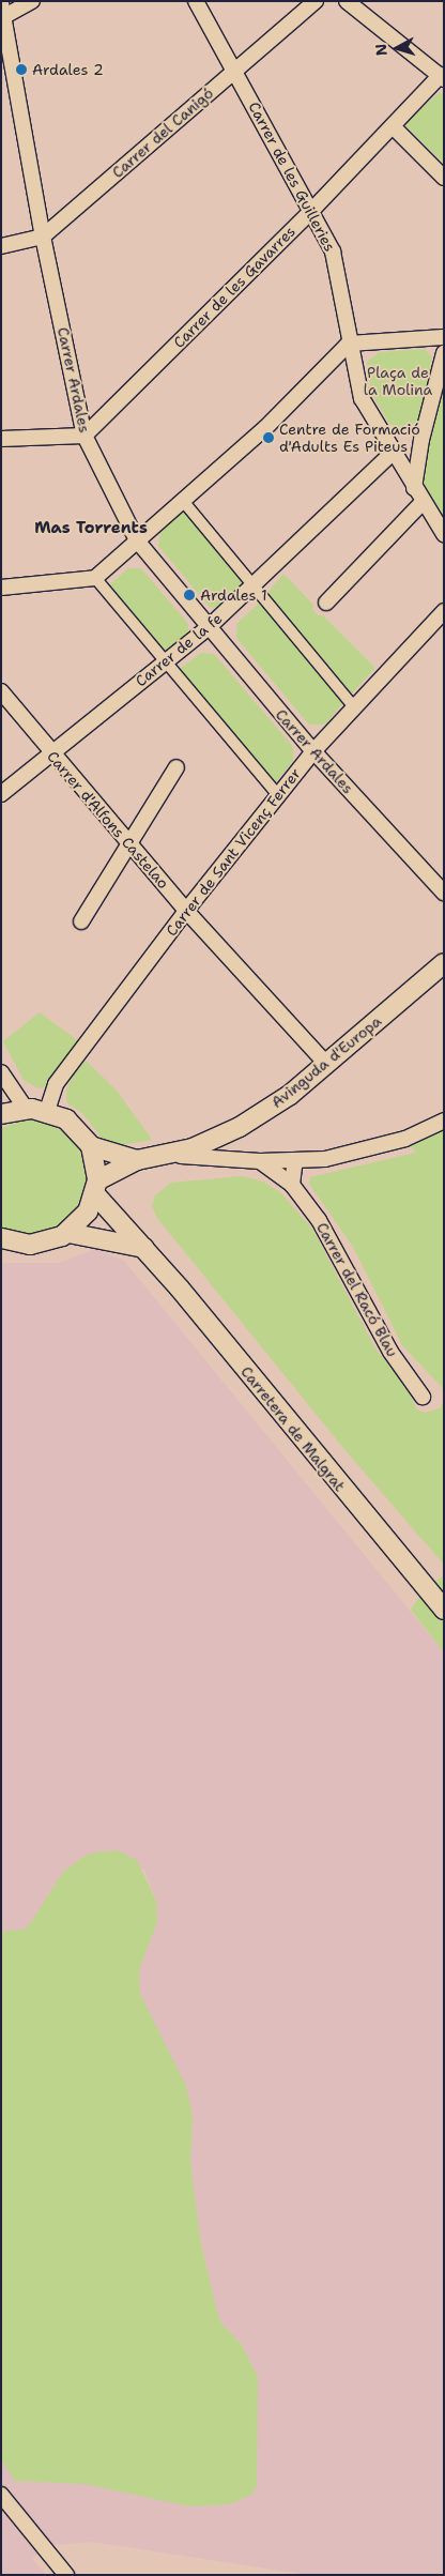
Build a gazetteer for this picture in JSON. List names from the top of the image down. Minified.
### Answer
{"streets":{"street":["Carrer del Canigó","Carrer de les Guilleries","Carrer de les Gavarres","Carrer Ardales","Carrer de la fe","Carrer d'Alfons Castelao","Carrer de Sant Vicenç Ferrer","Avinguda d'Europa","Carrer del Racó Blau","Carretera de Malgrat"]},"crossings":[["Carrer del Canigó","Carrer de les Guilleries"],["Carrer del Canigó","Carrer Ardales"],["Carrer de les Guilleries","Carrer de les Gavarres"],["Carrer de les Guilleries","Carrer de la fe"],["Carrer de les Gavarres","Carrer Ardales"],["Carrer Ardales","Carrer de la fe"],["Carrer Ardales","Carrer de Sant Vicenç Ferrer"],["Carrer de la fe","Carrer d'Alfons Castelao"],["Carrer d'Alfons Castelao","Carrer de Sant Vicenç Ferrer"],["Carrer d'Alfons Castelao","Avinguda d'Europa"],["Avinguda d'Europa","Carretera de Malgrat"]],"districts":["Mas Torrents"],"parks":["Plaça de la Molina"],"places":["Ardales 2","Centre de Formació d'Adults Es Piteus","Ardales 1"],"north":"left"}
